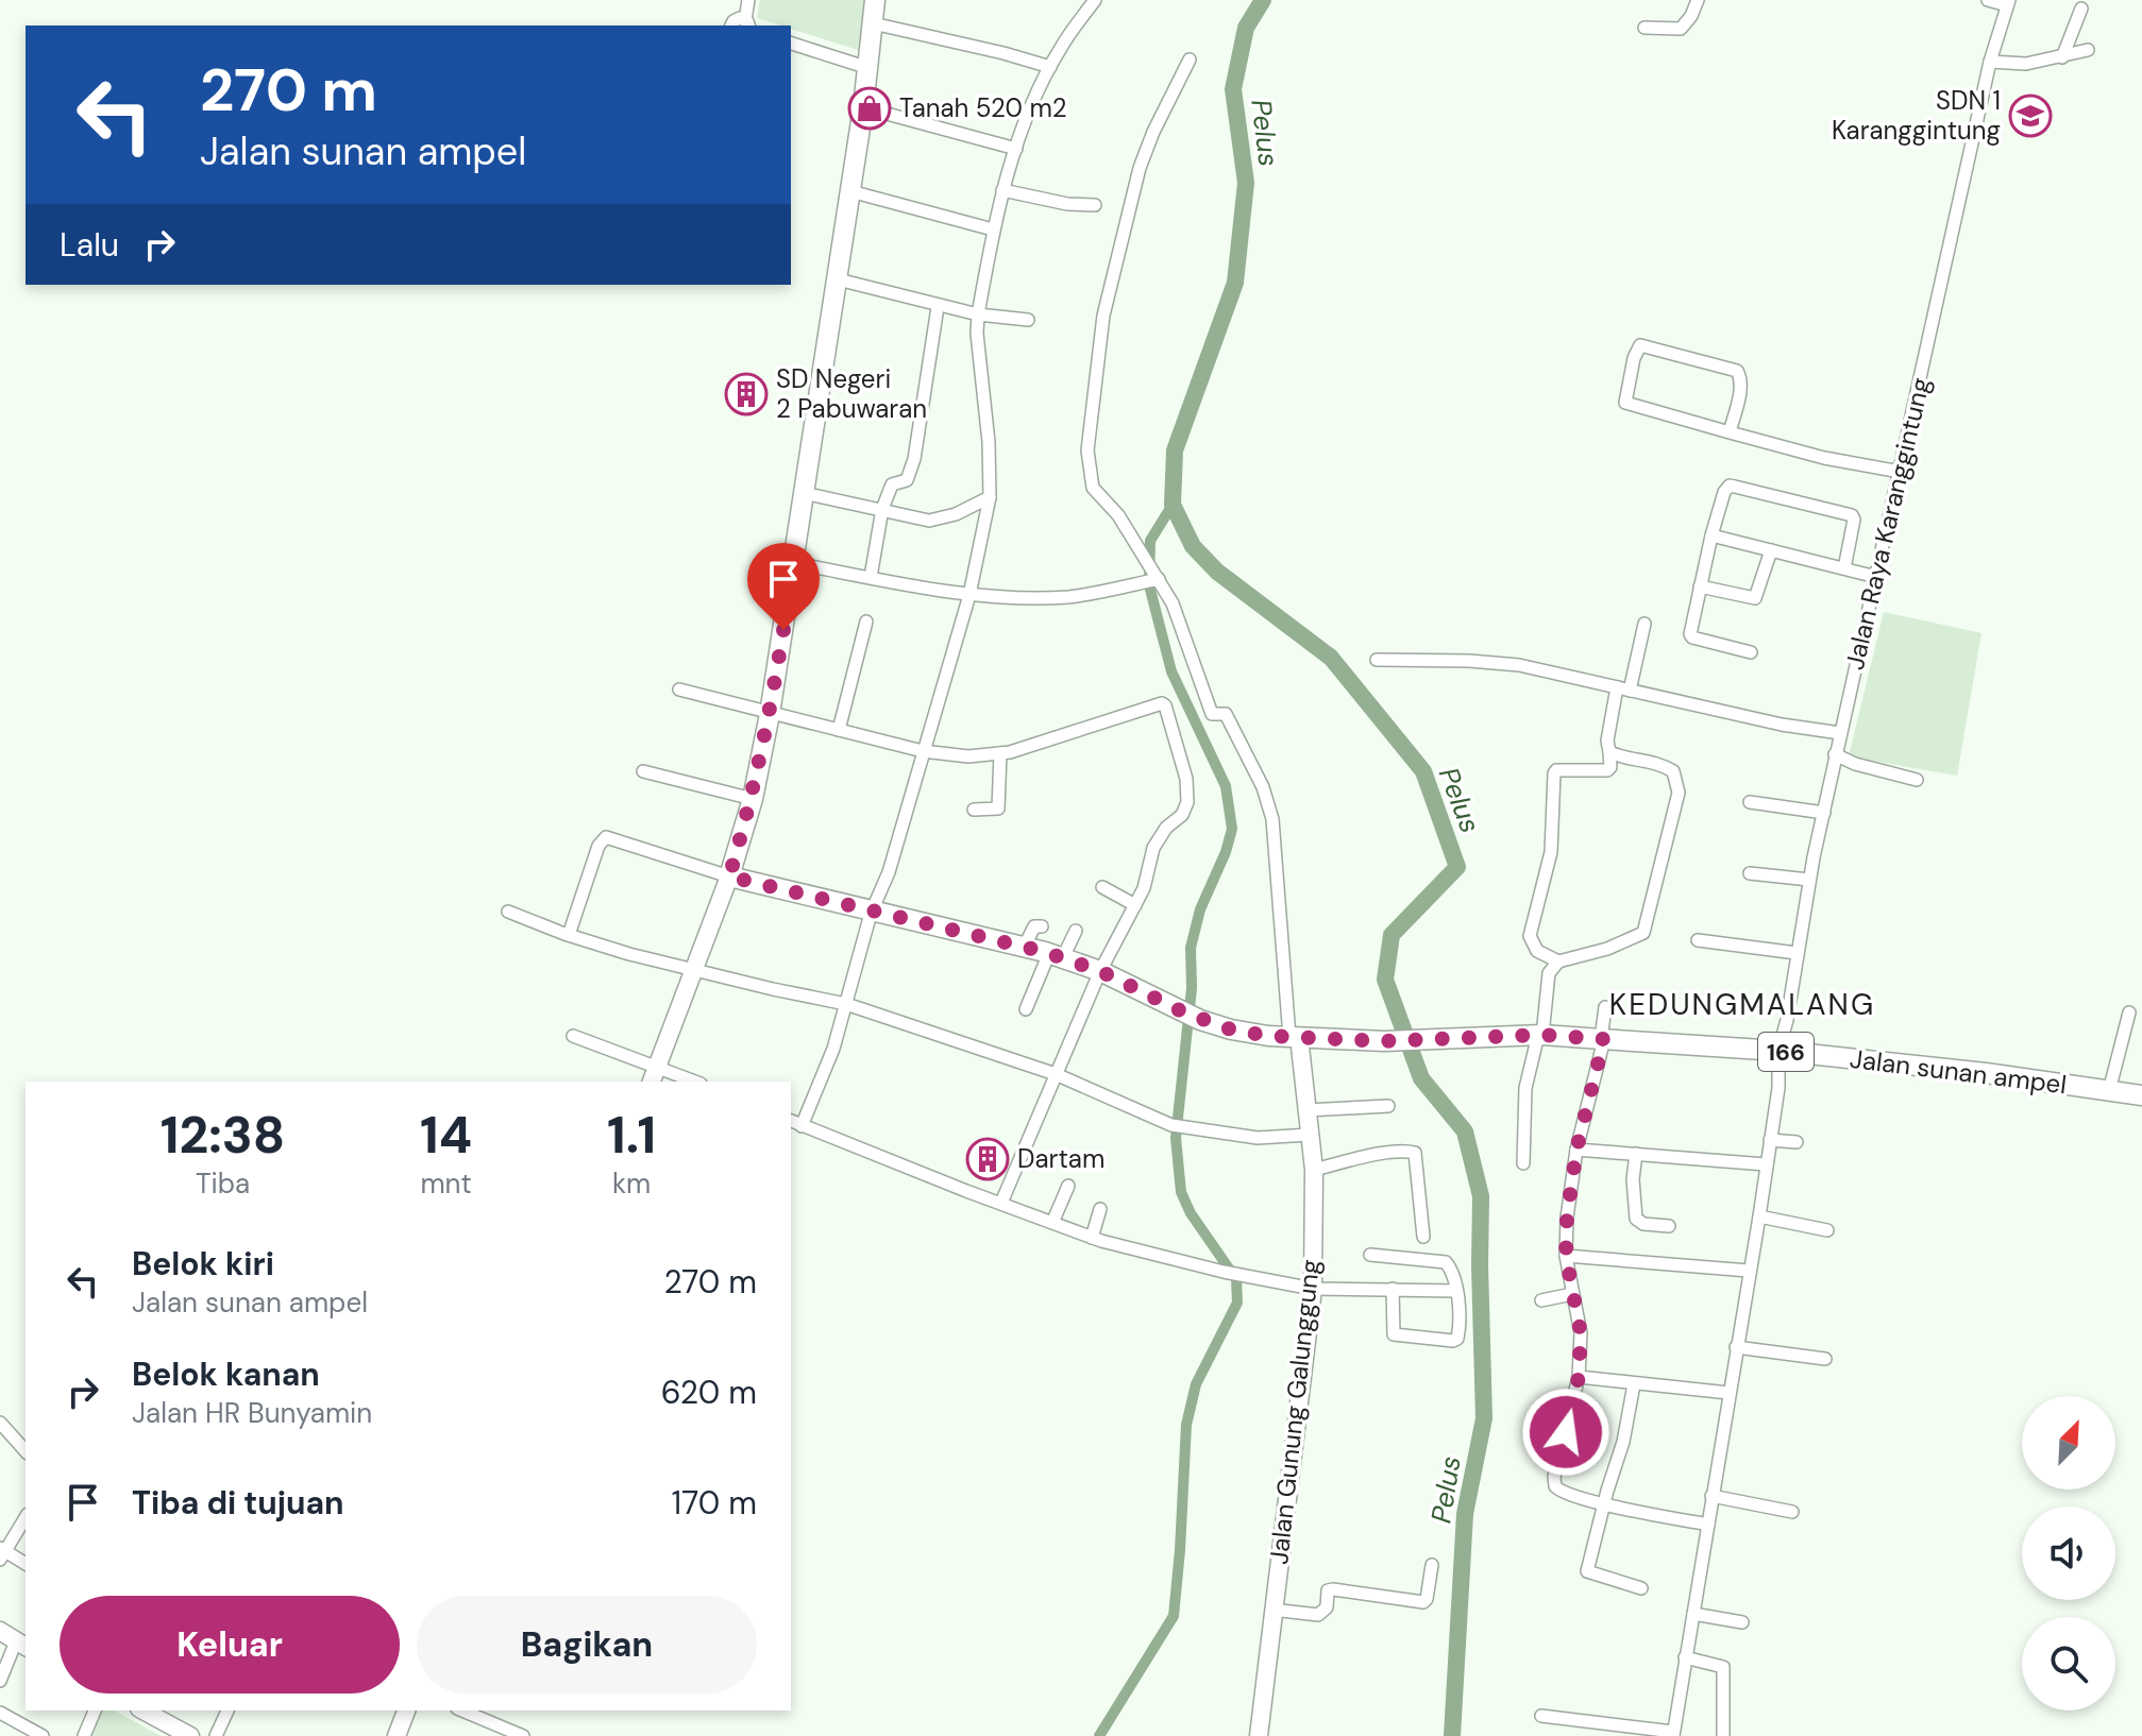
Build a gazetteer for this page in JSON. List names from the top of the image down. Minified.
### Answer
{"streets":{"main road":["166","Jalan sunan ampel"],"street":["Jalan Raya Karanggintung","Jalan Gunung Galunggung"]},"crossings":[["Jalan Raya Karanggintung","Jalan sunan ampel"],["Jalan sunan ampel","Jalan Gunung Galunggung"]],"districts":["KEDUNGMALANG"],"water":["Pelus"],"places":{"shop":["Tanah 520 m2"],"school or university":["SDN 1 Karanggintung"],"building":["SD Negeri 2 Pabuwaran","Dartam"]},"north":"top right","page":{"turn":["270 m","Jalan sunan ampel"],"then":"Lalu","eta":["12:38","Tiba","14","mnt","1.1","km"],"list":[{"name":"Belok kiri","note":"Jalan sunan ampel","value":"270 m"},{"name":"Belok kanan","note":"Jalan HR Bunyamin","value":"620 m"},{"name":"Tiba di tujuan","value":"170 m"}],"buttons":["Keluar","Bagikan"]}}
